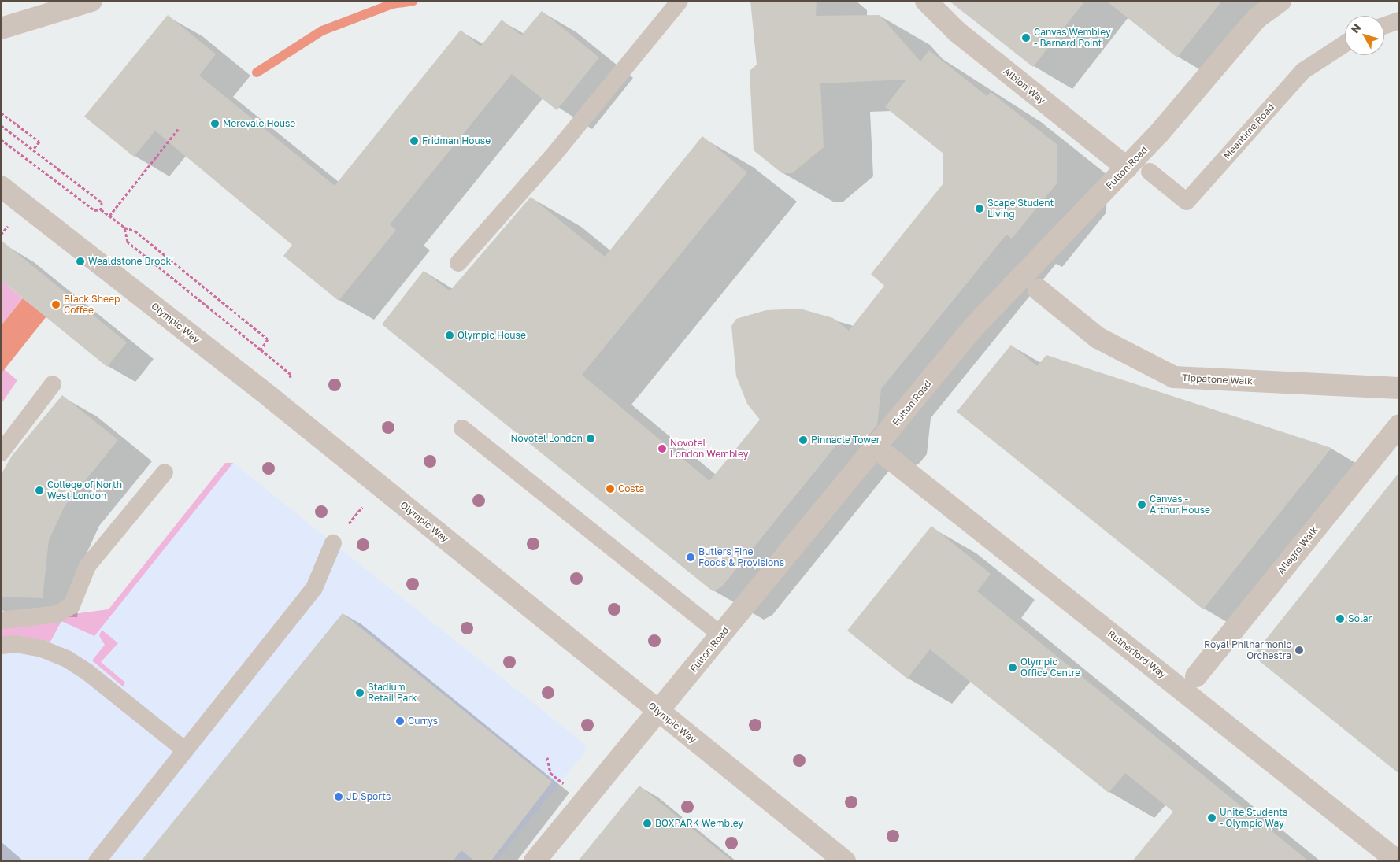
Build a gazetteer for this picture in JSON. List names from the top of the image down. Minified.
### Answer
{"streets":{"street":["Albion Way","Fulton Road","Olympic Way","Tippatone Walk","Allegro Walk","Rutherford Way"],"lane":["Meantime Road"]},"crossings":[["Albion Way","Fulton Road"],["Fulton Road","Olympic Way"],["Fulton Road","Rutherford Way"]],"places":["Canvas Wembley - Barnard Point","Merevale House","Fridman House","Scape Student Living","Wealdstone Brook","Black Sheep Coffee","Olympic House","Novotel London","Pinnacle Tower","Novotel London Wembley","Costa","College of North West London","Canvas - Arthur House","Butlers Fine Foods & Provisions","Solar","Royal Philharmonic Orchestra","Olympic Office Centre","Stadium Retail Park","Currys","JD Sports","Unite Students - Olympic Way","BOXPARK Wembley"],"north":"top left"}
